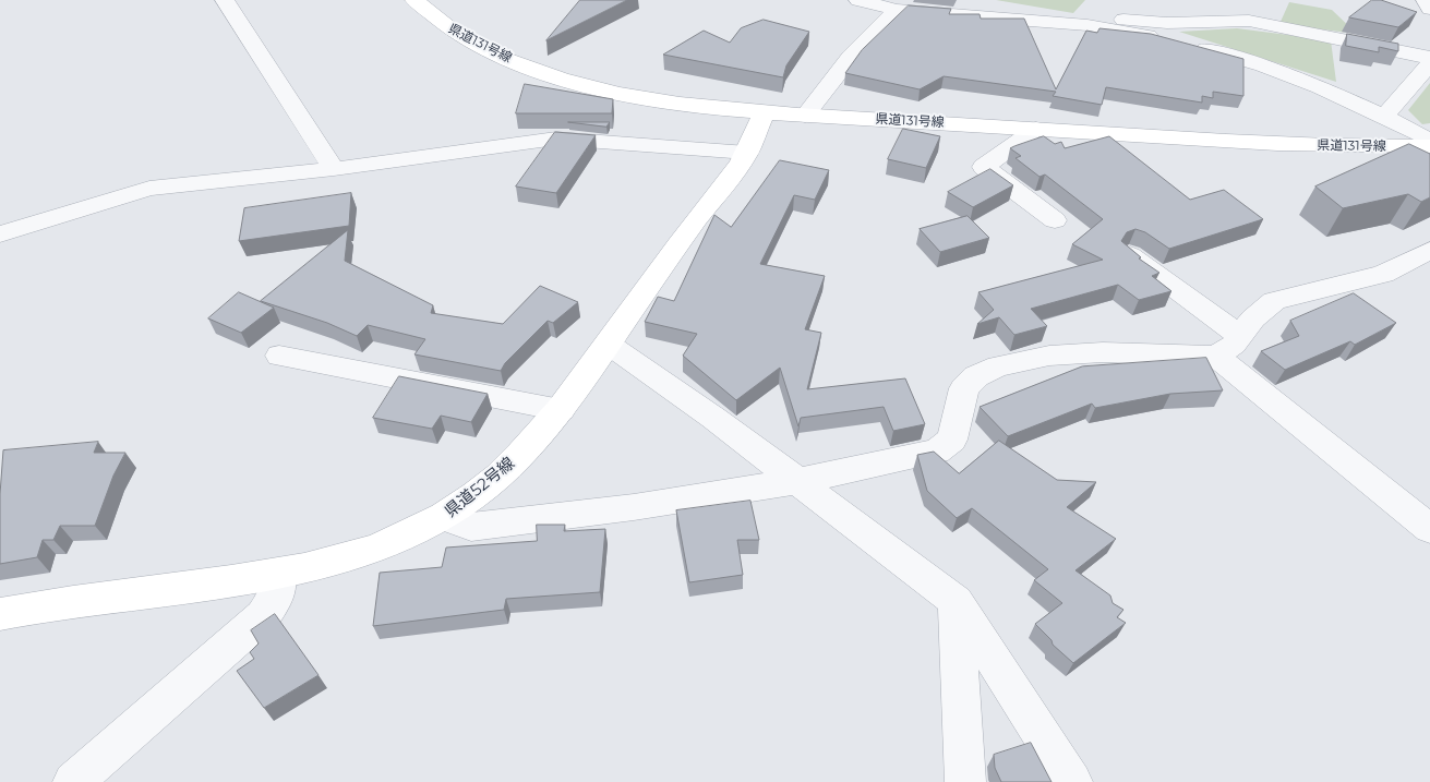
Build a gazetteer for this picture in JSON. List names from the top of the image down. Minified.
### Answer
{"streets":{"main road":["県道131号線","県道52号線"]},"crossings":[["県道131号線","県道52号線"]]}
